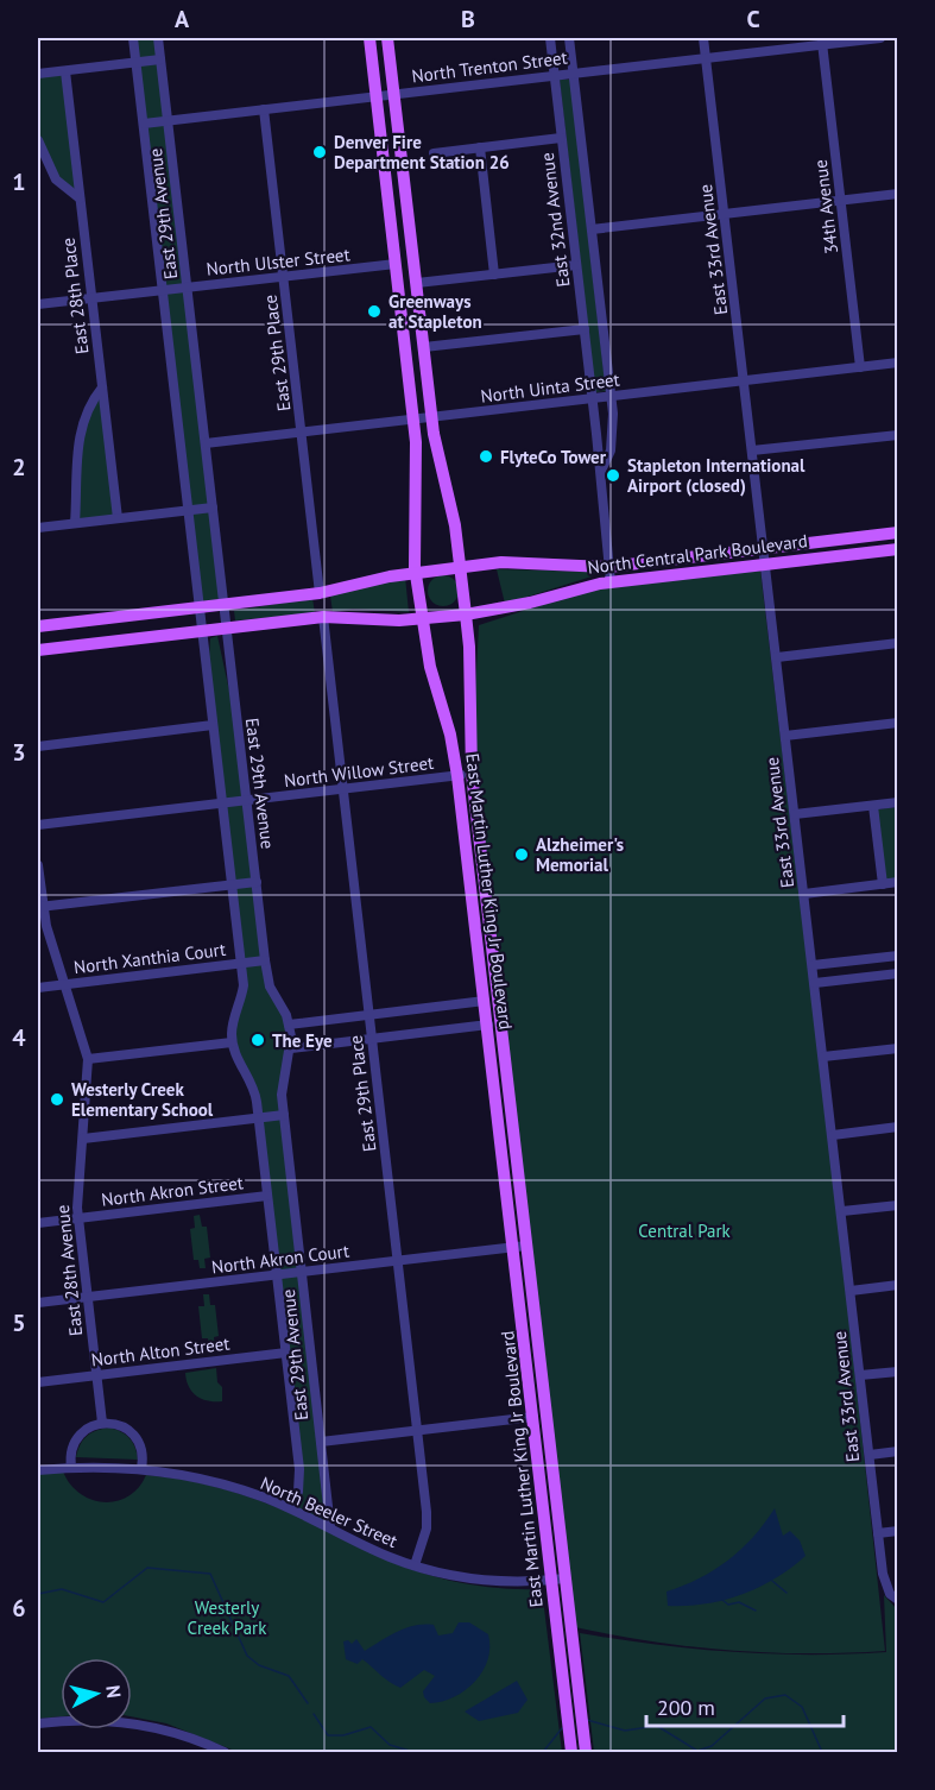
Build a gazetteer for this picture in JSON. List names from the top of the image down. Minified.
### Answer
{"streets":{"main road":["North Central Park Boulevard","East Martin Luther King Jr Boulevard"],"street":["North Trenton Street","34th Avenue","East 29th Avenue","East 32nd Avenue","East 33rd Avenue","North Ulster Street","East 28th Place","East 29th Place","North Uinta Street","North Willow Street","North Xanthia Court","North Akron Street","North Akron Court","East 28th Avenue","North Alton Street","North Beeler Street"]},"crossings":[["North Trenton Street","34th Avenue"],["North Trenton Street","East 29th Avenue"],["North Trenton Street","East 32nd Avenue"],["North Trenton Street","East 33rd Avenue"],["North Trenton Street","East 29th Place"],["North Trenton Street","East Martin Luther King Jr Boulevard"],["34th Avenue","North Uinta Street"],["East 29th Avenue","North Ulster Street"],["East 29th Avenue","North Uinta Street"],["East 29th Avenue","North Central Park Boulevard"],["East 29th Avenue","North Willow Street"],["East 29th Avenue","North Xanthia Court"],["East 29th Avenue","North Akron Street"],["East 29th Avenue","North Akron Court"],["East 29th Avenue","North Alton Street"],["East 29th Avenue","North Beeler Street"],["East 32nd Avenue","North Uinta Street"],["East 33rd Avenue","North Uinta Street"],["East 33rd Avenue","North Central Park Boulevard"],["North Ulster Street","East 28th Place"],["North Ulster Street","East 29th Place"],["North Ulster Street","East Martin Luther King Jr Boulevard"],["East 29th Place","North Uinta Street"],["East 29th Place","North Central Park Boulevard"],["East 29th Place","North Willow Street"],["East 29th Place","North Akron Court"],["East 29th Place","North Beeler Street"],["North Uinta Street","East Martin Luther King Jr Boulevard"],["North Central Park Boulevard","East Martin Luther King Jr Boulevard"],["North Willow Street","East Martin Luther King Jr Boulevard"],["East Martin Luther King Jr Boulevard","North Akron Court"],["East Martin Luther King Jr Boulevard","North Beeler Street"],["North Xanthia Court","East 28th Avenue"],["North Akron Street","East 28th Avenue"],["North Akron Court","East 28th Avenue"],["East 28th Avenue","North Alton Street"]],"parks":["Central Park","Westerly Creek Park"],"places":["Denver Fire Department Station 26","Greenways at Stapleton","FlyteCo Tower","Stapleton International Airport (closed)","Alzheimer's Memorial","The Eye","Westerly Creek Elementary School"],"scale_bar":"200 m","north":"right","grid":{"columns":["A","B","C"],"rows":["1","2","3","4","5","6"]}}
